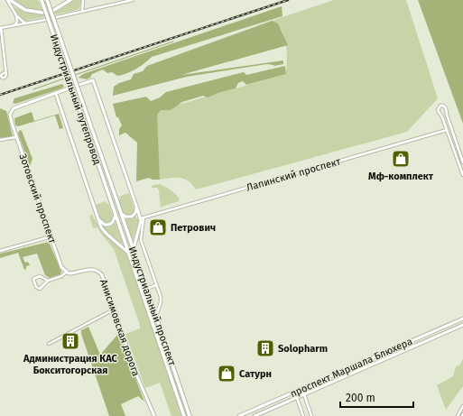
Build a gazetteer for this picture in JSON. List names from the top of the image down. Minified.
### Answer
{"streets":{"main road":["Индустриальный путепровод","Индустриальный проспект"],"street":["Лапинский проспект","Зотовский проспект","Анисимовская дорога","проспект Маршала Блюхера"]},"crossings":[["Индустриальный путепровод","Индустриальный проспект"],["Зотовский проспект","Анисимовская дорога"]],"places":{"shop":["Мф-комплект","Петрович","Сатурн"],"building":["Администрация КАС Бокситогорская","Solopharm"]},"scale_bar":"200 m"}
